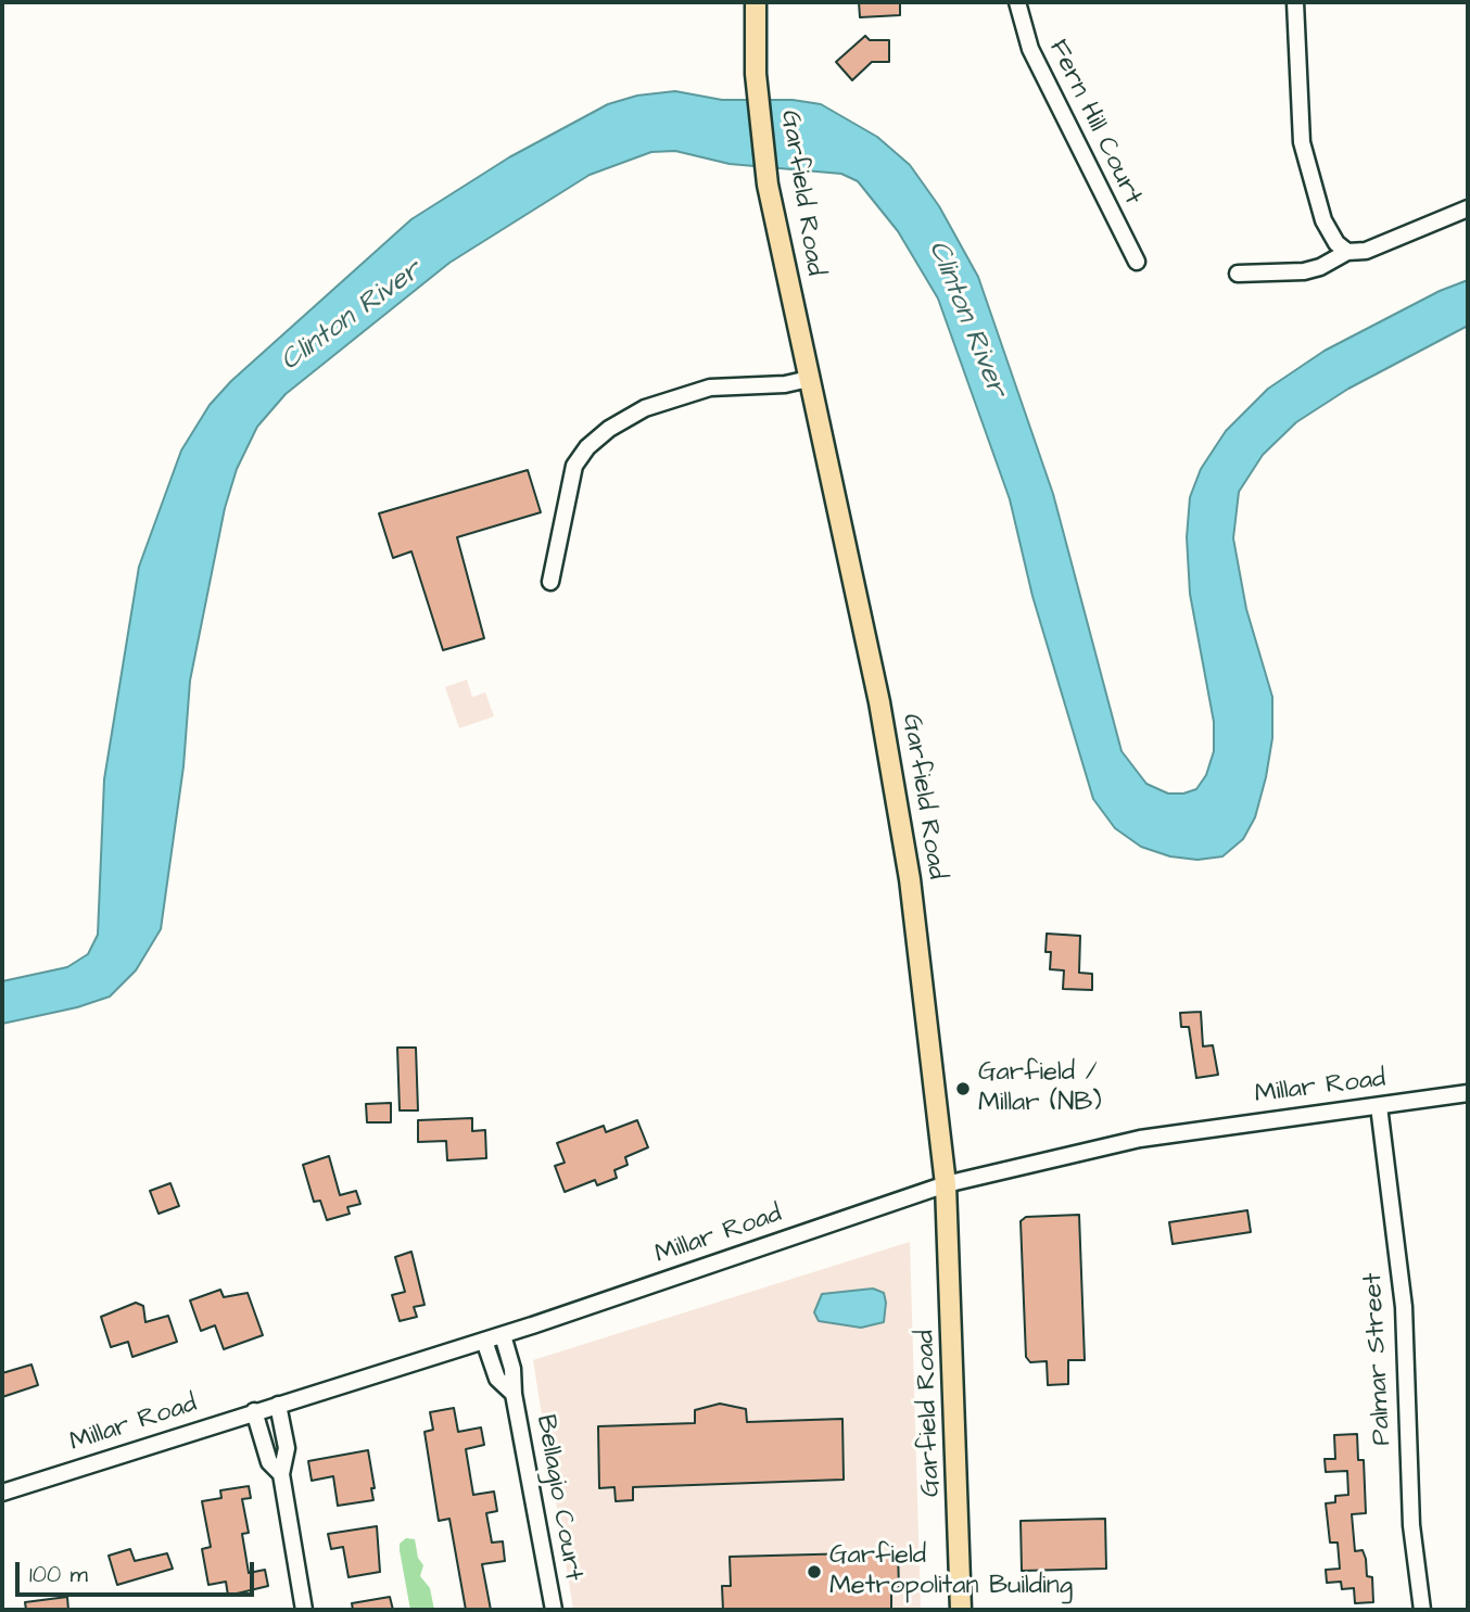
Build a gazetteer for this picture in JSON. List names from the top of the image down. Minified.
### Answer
{"streets":{"main road":["Garfield Road"],"street":["Fern Hill Court","Millar Road","Palmar Street","Bellagio Court"]},"crossings":[["Garfield Road","Millar Road"],["Millar Road","Palmar Street"],["Millar Road","Bellagio Court"]],"water":["Clinton River"],"places":["Garfield / Millar (NB)","Garfield Metropolitan Building"],"scale_bar":"100 m"}
